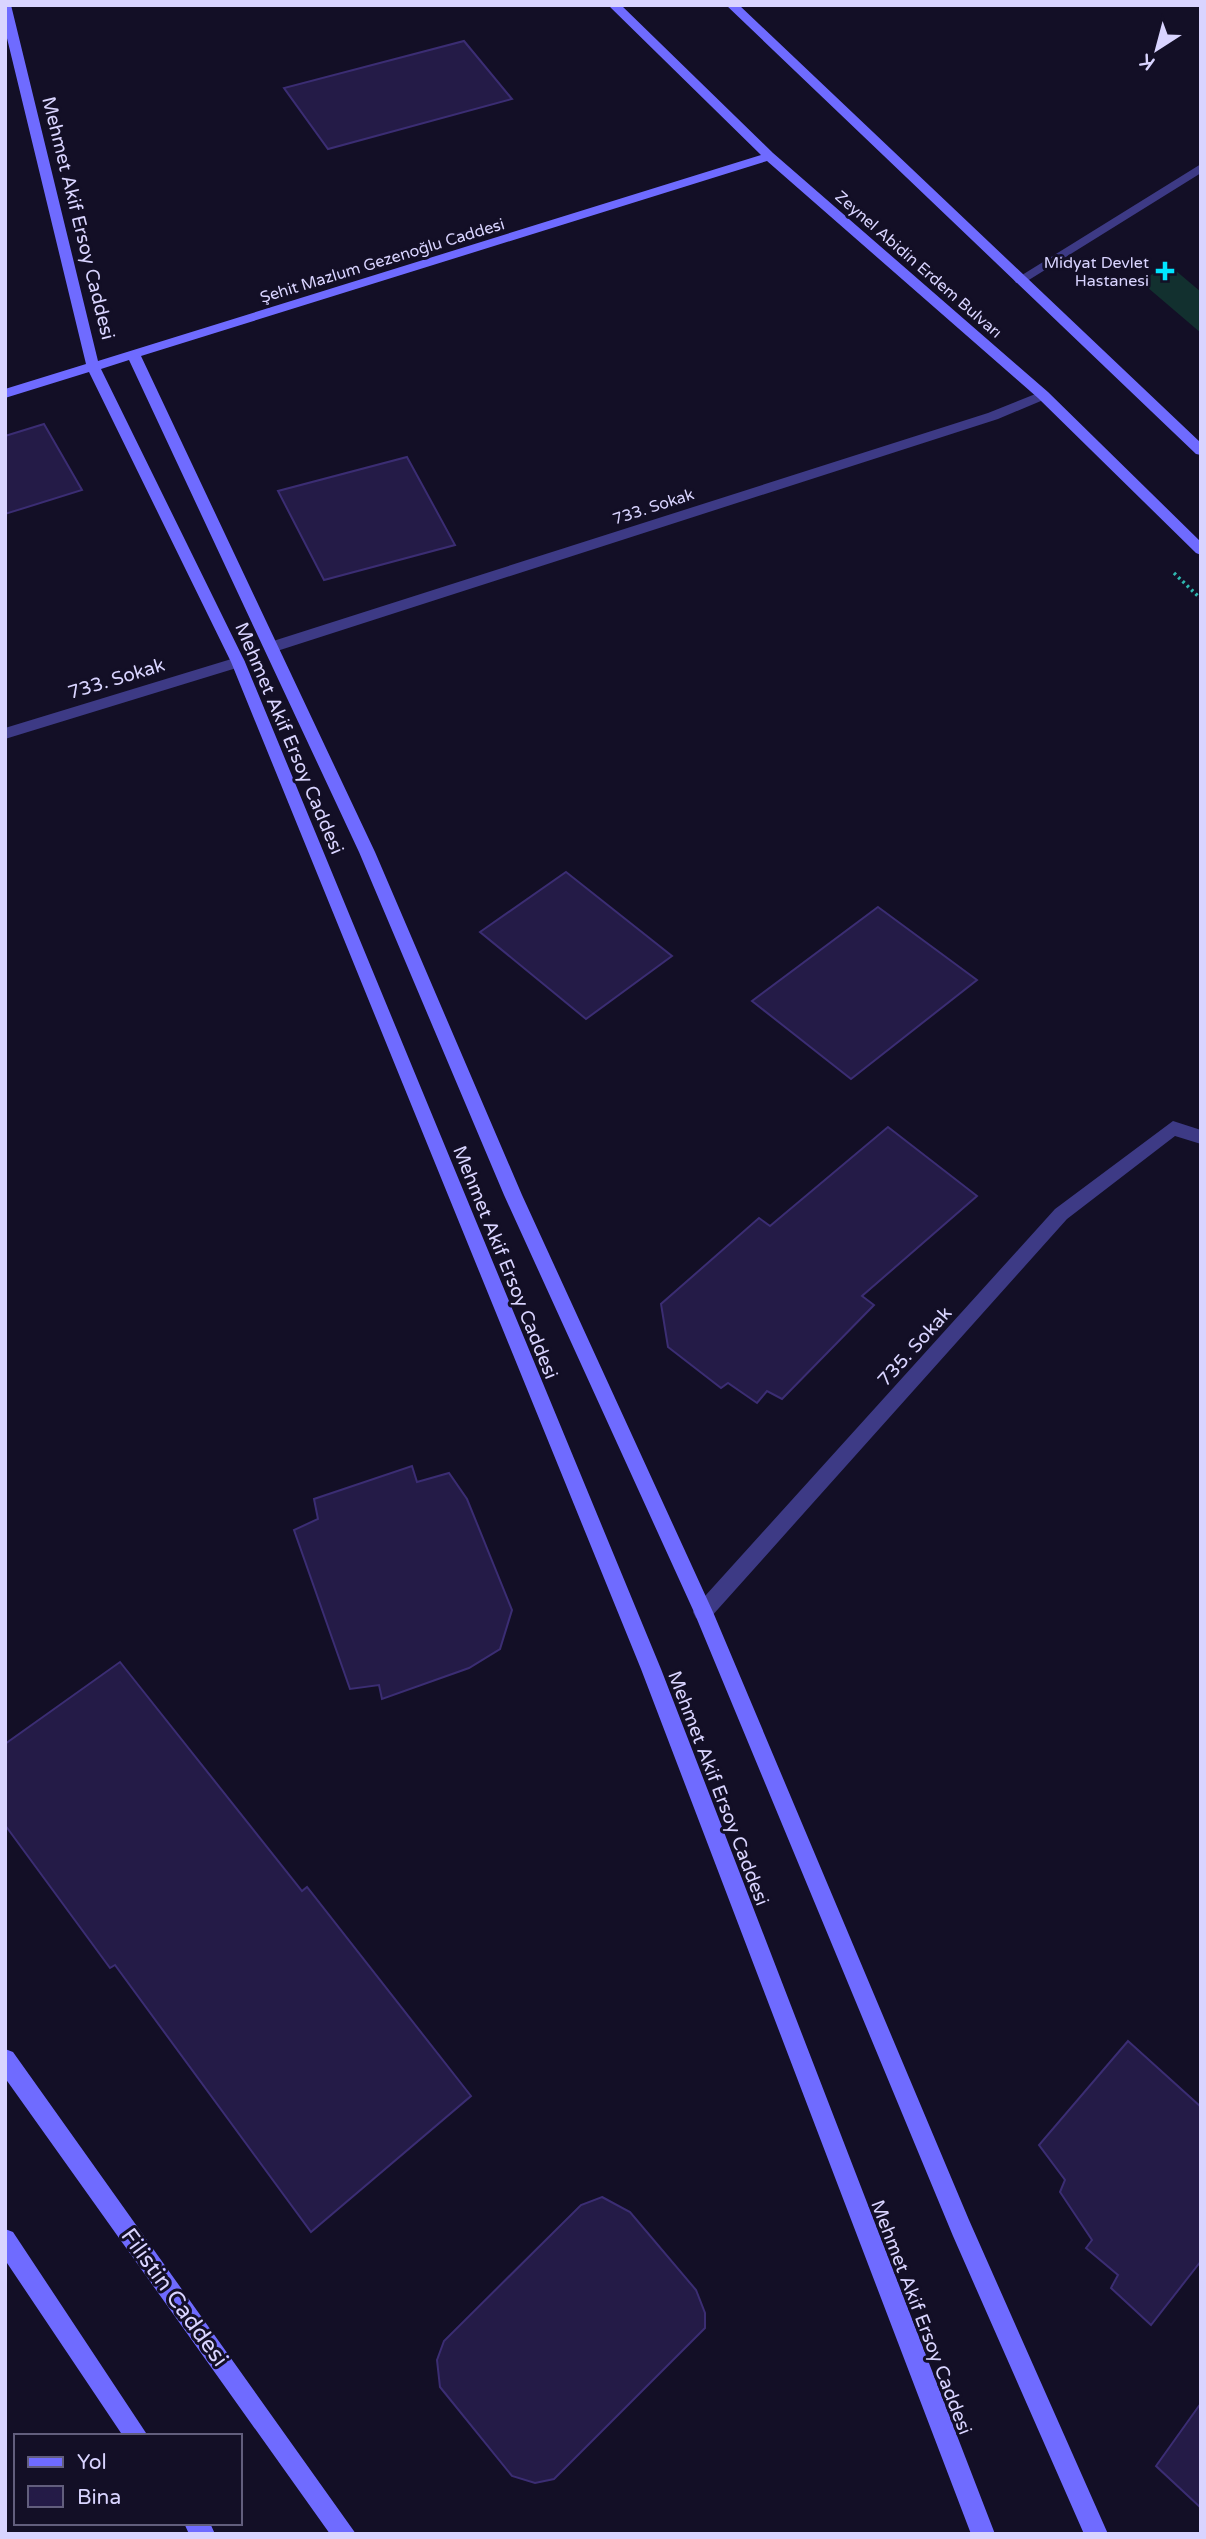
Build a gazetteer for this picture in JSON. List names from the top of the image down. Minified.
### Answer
{"streets":{"street":["Mehmet Akif Ersoy Caddesi","Şehit Mazlum Gezenoğlu Caddesi","Zeynel Abidin Erdem Bulvarı","733. Sokak","735. Sokak","Filistin Caddesi"]},"crossings":[["Mehmet Akif Ersoy Caddesi","Şehit Mazlum Gezenoğlu Caddesi"],["Mehmet Akif Ersoy Caddesi","733. Sokak"],["Şehit Mazlum Gezenoğlu Caddesi","Zeynel Abidin Erdem Bulvarı"],["Zeynel Abidin Erdem Bulvarı","733. Sokak"]],"places":{"health":["Midyat Devlet Hastanesi"]},"legend":["Yol","Bina"],"north":"bottom left"}
